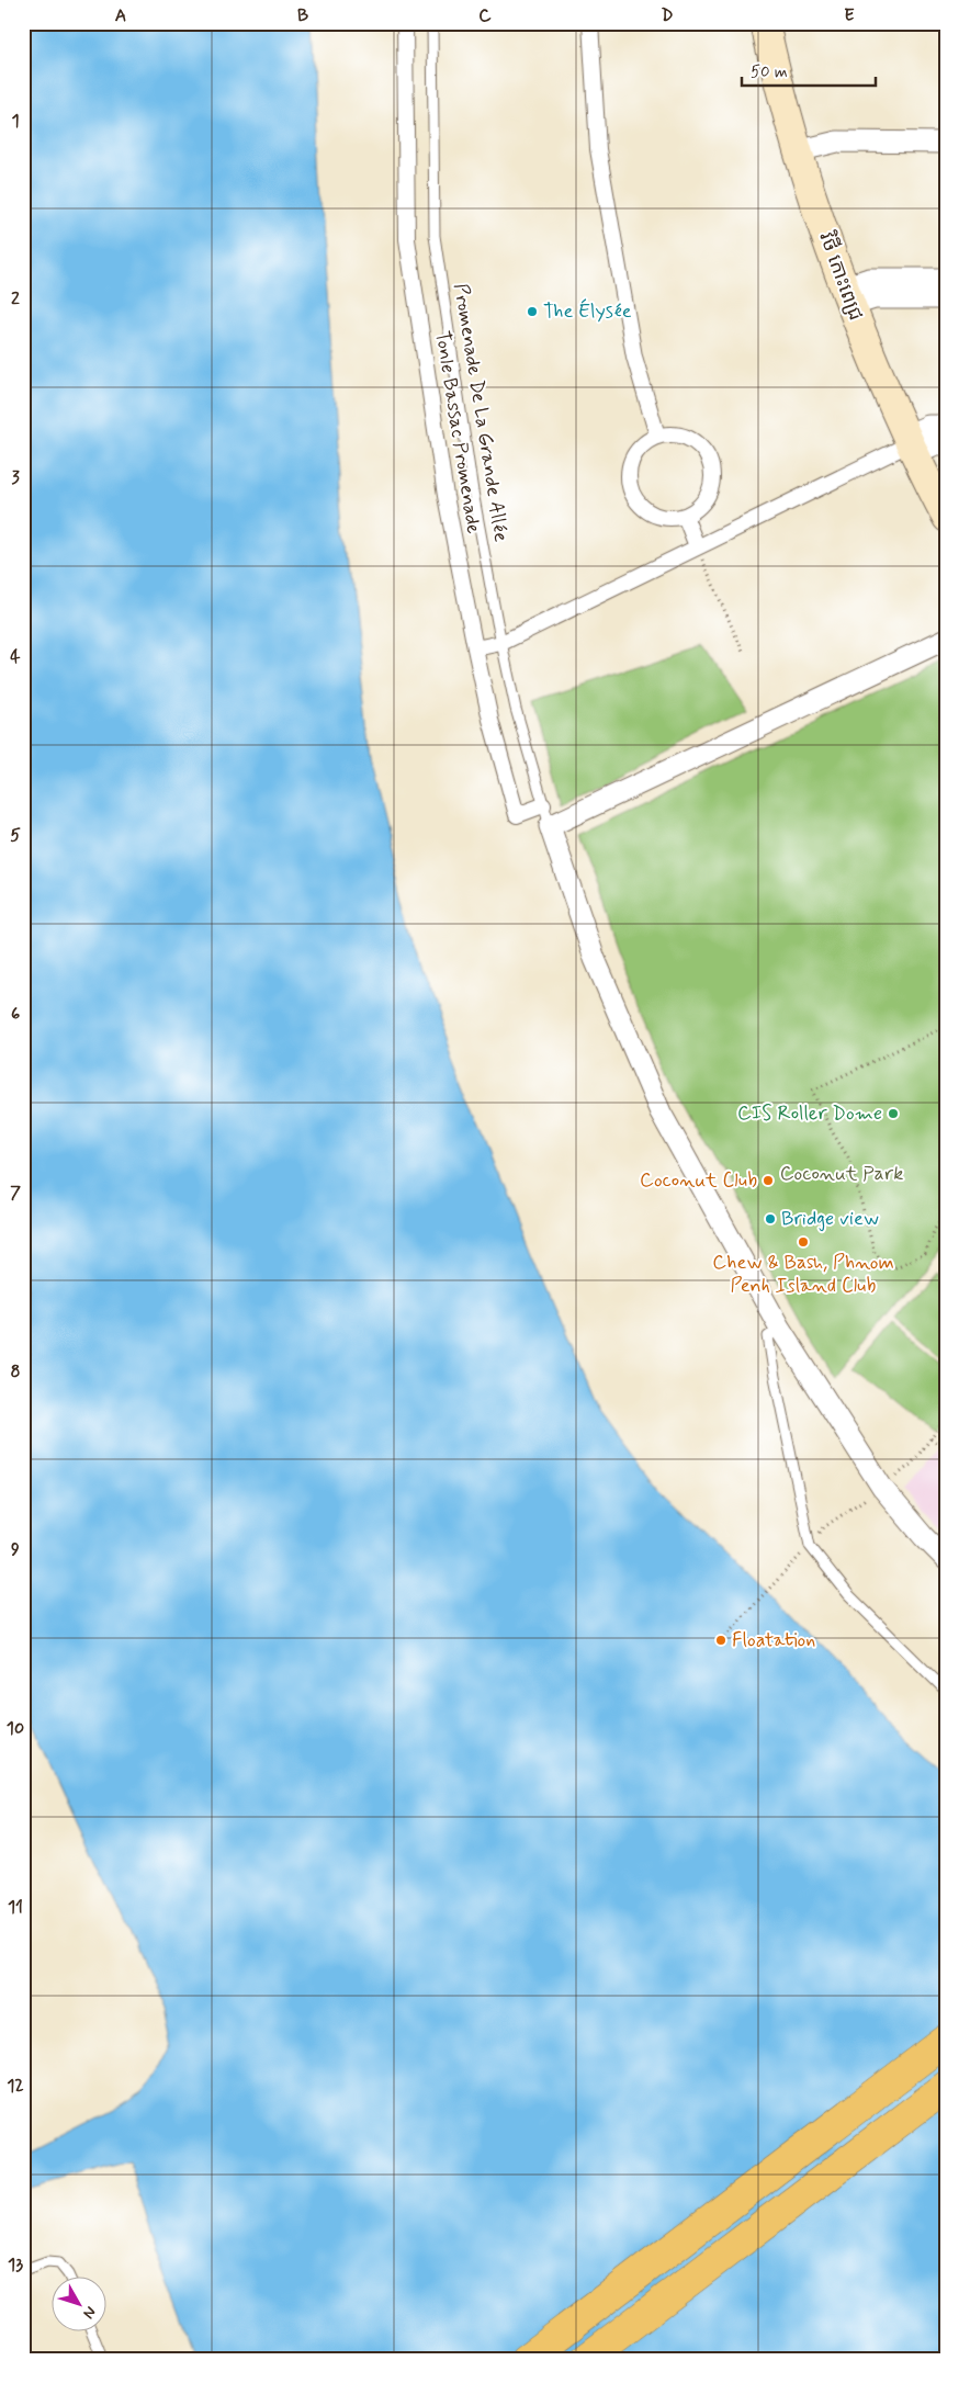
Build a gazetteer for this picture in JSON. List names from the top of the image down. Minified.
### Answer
{"streets":{"main road":["វិថី កោះពេជ្រ"],"street":["Tonle Bassac Promenade"],"lane":["Promenade De La Grande Allée"]},"crossings":[["Promenade De La Grande Allée","Tonle Bassac Promenade"]],"parks":["Coconut Park"],"places":["The Élysée","CIS Roller Dome","Coconut Club","Bridge view","Chew & Bash, Phnom Penh Island Club","Floatation"],"scale_bar":"50 m","north":"bottom right","grid":{"columns":["A","B","C","D","E"],"rows":["1","2","3","4","5","6","7","8","9","10","11","12","13"]}}
